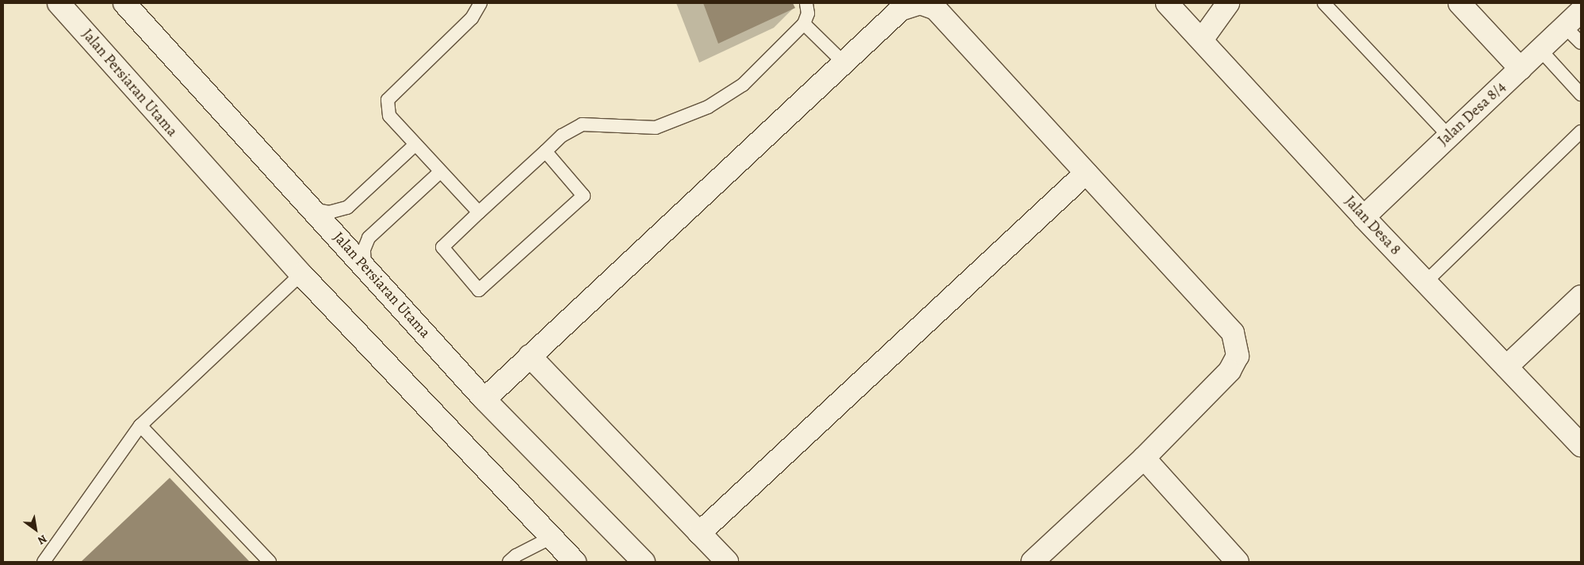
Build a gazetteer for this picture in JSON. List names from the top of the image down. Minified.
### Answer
{"streets":{"street":["Jalan Persiaran Utama","Jalan Desa 8/4","Jalan Desa 8"]},"crossings":[["Jalan Desa 8/4","Jalan Desa 8"]],"north":"bottom right"}
